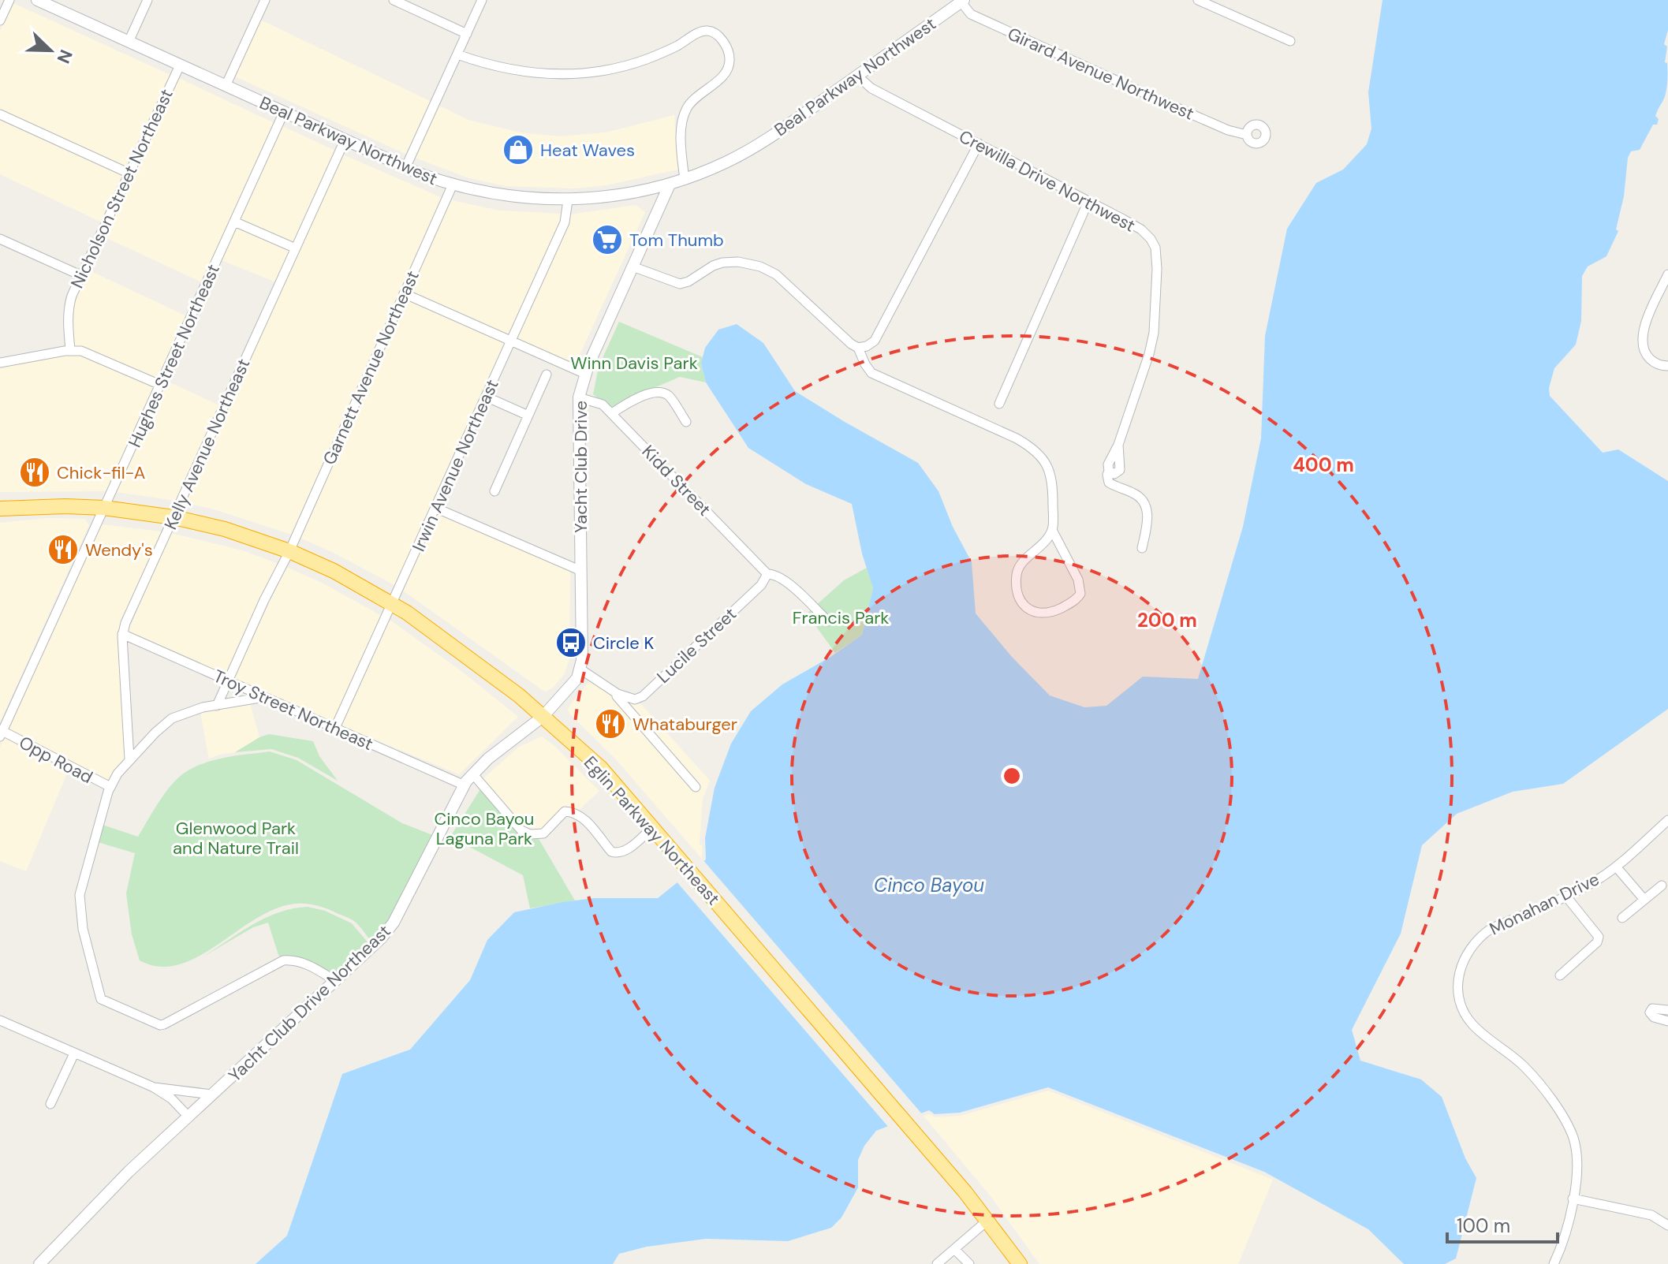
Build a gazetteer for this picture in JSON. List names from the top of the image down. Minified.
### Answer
{"streets":{"highway":["Eglin Parkway Northeast"],"main road":["Beal Parkway Northwest","Yacht Club Drive","Yacht Club Drive Northeast"],"street":["Girard Avenue Northwest","Crewilla Drive Northwest","Nicholson Street Northeast","Hughes Street Northeast","Garnett Avenue Northeast","Kelly Avenue Northeast","Irwin Avenue Northeast","Kidd Street","Lucile Street","Troy Street Northeast","Opp Road","Monahan Drive"]},"crossings":[["Girard Avenue Northwest","Beal Parkway Northwest"],["Beal Parkway Northwest","Crewilla Drive Northwest"],["Beal Parkway Northwest","Nicholson Street Northeast"],["Beal Parkway Northwest","Hughes Street Northeast"],["Beal Parkway Northwest","Garnett Avenue Northeast"],["Beal Parkway Northwest","Kelly Avenue Northeast"],["Beal Parkway Northwest","Irwin Avenue Northeast"],["Beal Parkway Northwest","Yacht Club Drive"],["Hughes Street Northeast","Opp Road"],["Hughes Street Northeast","Eglin Parkway Northeast"],["Garnett Avenue Northeast","Troy Street Northeast"],["Garnett Avenue Northeast","Eglin Parkway Northeast"],["Kelly Avenue Northeast","Troy Street Northeast"],["Kelly Avenue Northeast","Eglin Parkway Northeast"],["Irwin Avenue Northeast","Troy Street Northeast"],["Irwin Avenue Northeast","Eglin Parkway Northeast"],["Yacht Club Drive","Kidd Street"],["Yacht Club Drive","Eglin Parkway Northeast"],["Yacht Club Drive","Yacht Club Drive Northeast"],["Kidd Street","Lucile Street"],["Troy Street Northeast","Yacht Club Drive Northeast"],["Eglin Parkway Northeast","Yacht Club Drive Northeast"]],"water":["Cinco Bayou"],"parks":["Winn Davis Park","Francis Park","Cinco Bayou Laguna Park","Glenwood Park and Nature Trail"],"places":{"shop":["Heat Waves"],"supermarket":["Tom Thumb"],"restaurant":["Chick-fil-A","Wendy's","Whataburger"],"bus stop":["Circle K"]},"scale_bar":"100 m","north":"bottom right","rings":["400 m","200 m"]}
